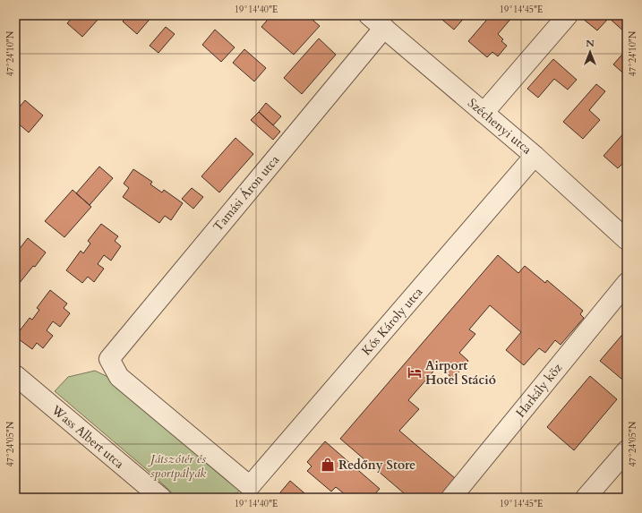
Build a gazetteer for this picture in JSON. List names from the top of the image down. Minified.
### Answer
{"streets":{"street":["Széchenyi utca","Tamási Áron utca","Kós Károly utca","Harkály köz","Wass Albert utca"]},"crossings":[["Széchenyi utca","Tamási Áron utca"],["Széchenyi utca","Kós Károly utca"],["Tamási Áron utca","Kós Károly utca"]],"parks":["Játszótér és sportpályák"],"places":{"hotel":["Airport Hotel Stáció"],"shop":["Redőny Store"]},"north":"top","coordinates":["19°14'40\"E","19°14'45\"E","47°24'10\"N","47°24'05\"N"]}
